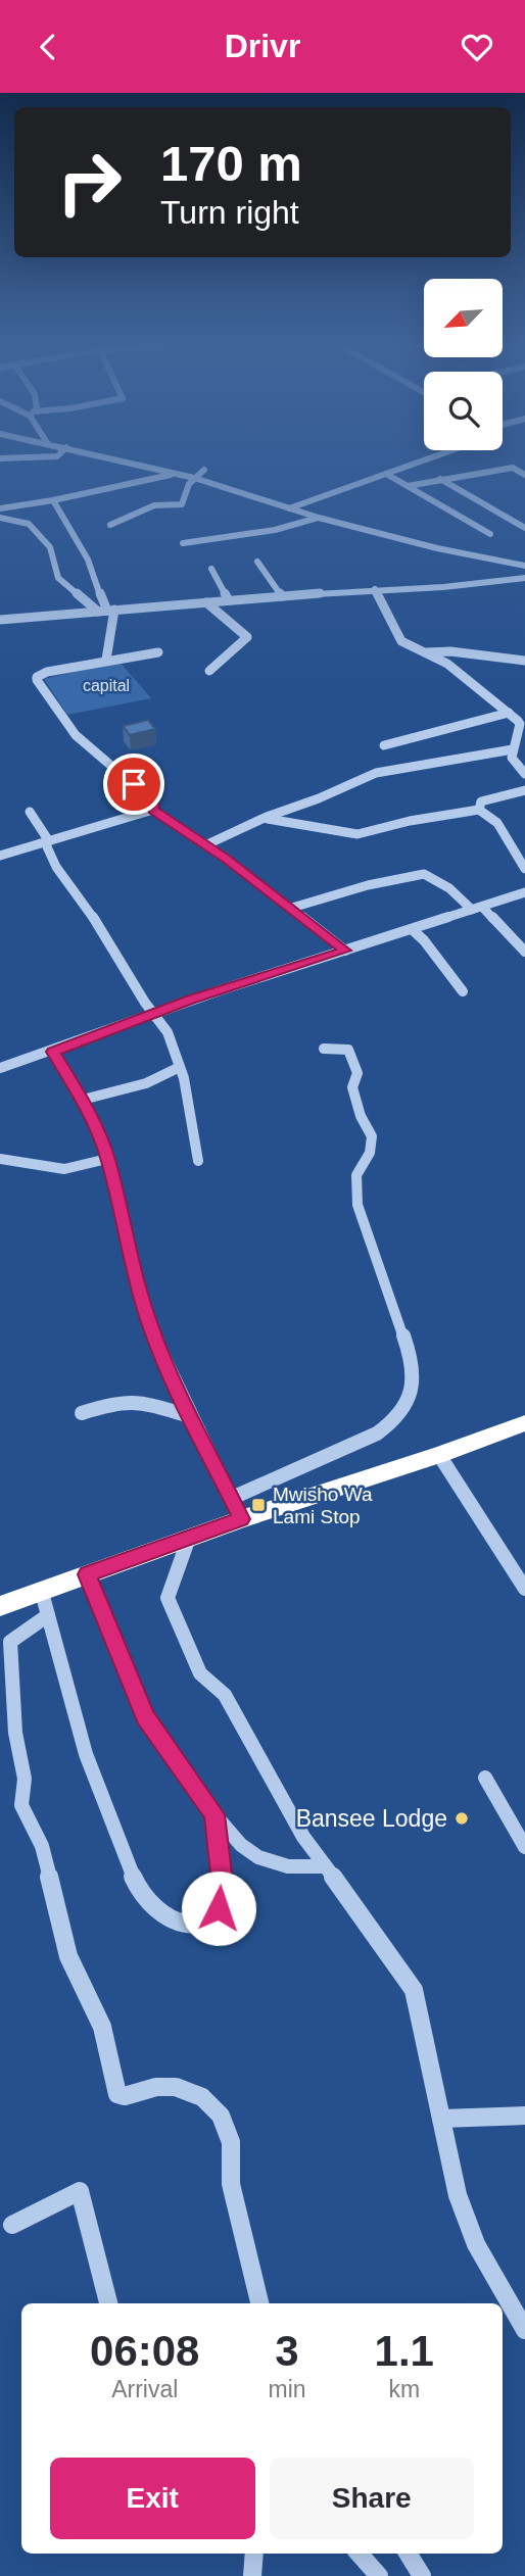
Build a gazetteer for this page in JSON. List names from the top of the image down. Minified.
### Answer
{"parks":["capital"],"places":{"transit":["Mwisho Wa Lami Stop"],"other":["Bansee Lodge"]},"north":"bottom left","page":{"header":"Drivr","turn":["170 m","Turn right"],"eta":["06:08","Arrival","3","min","1.1","km"],"buttons":["Exit","Share"]}}
